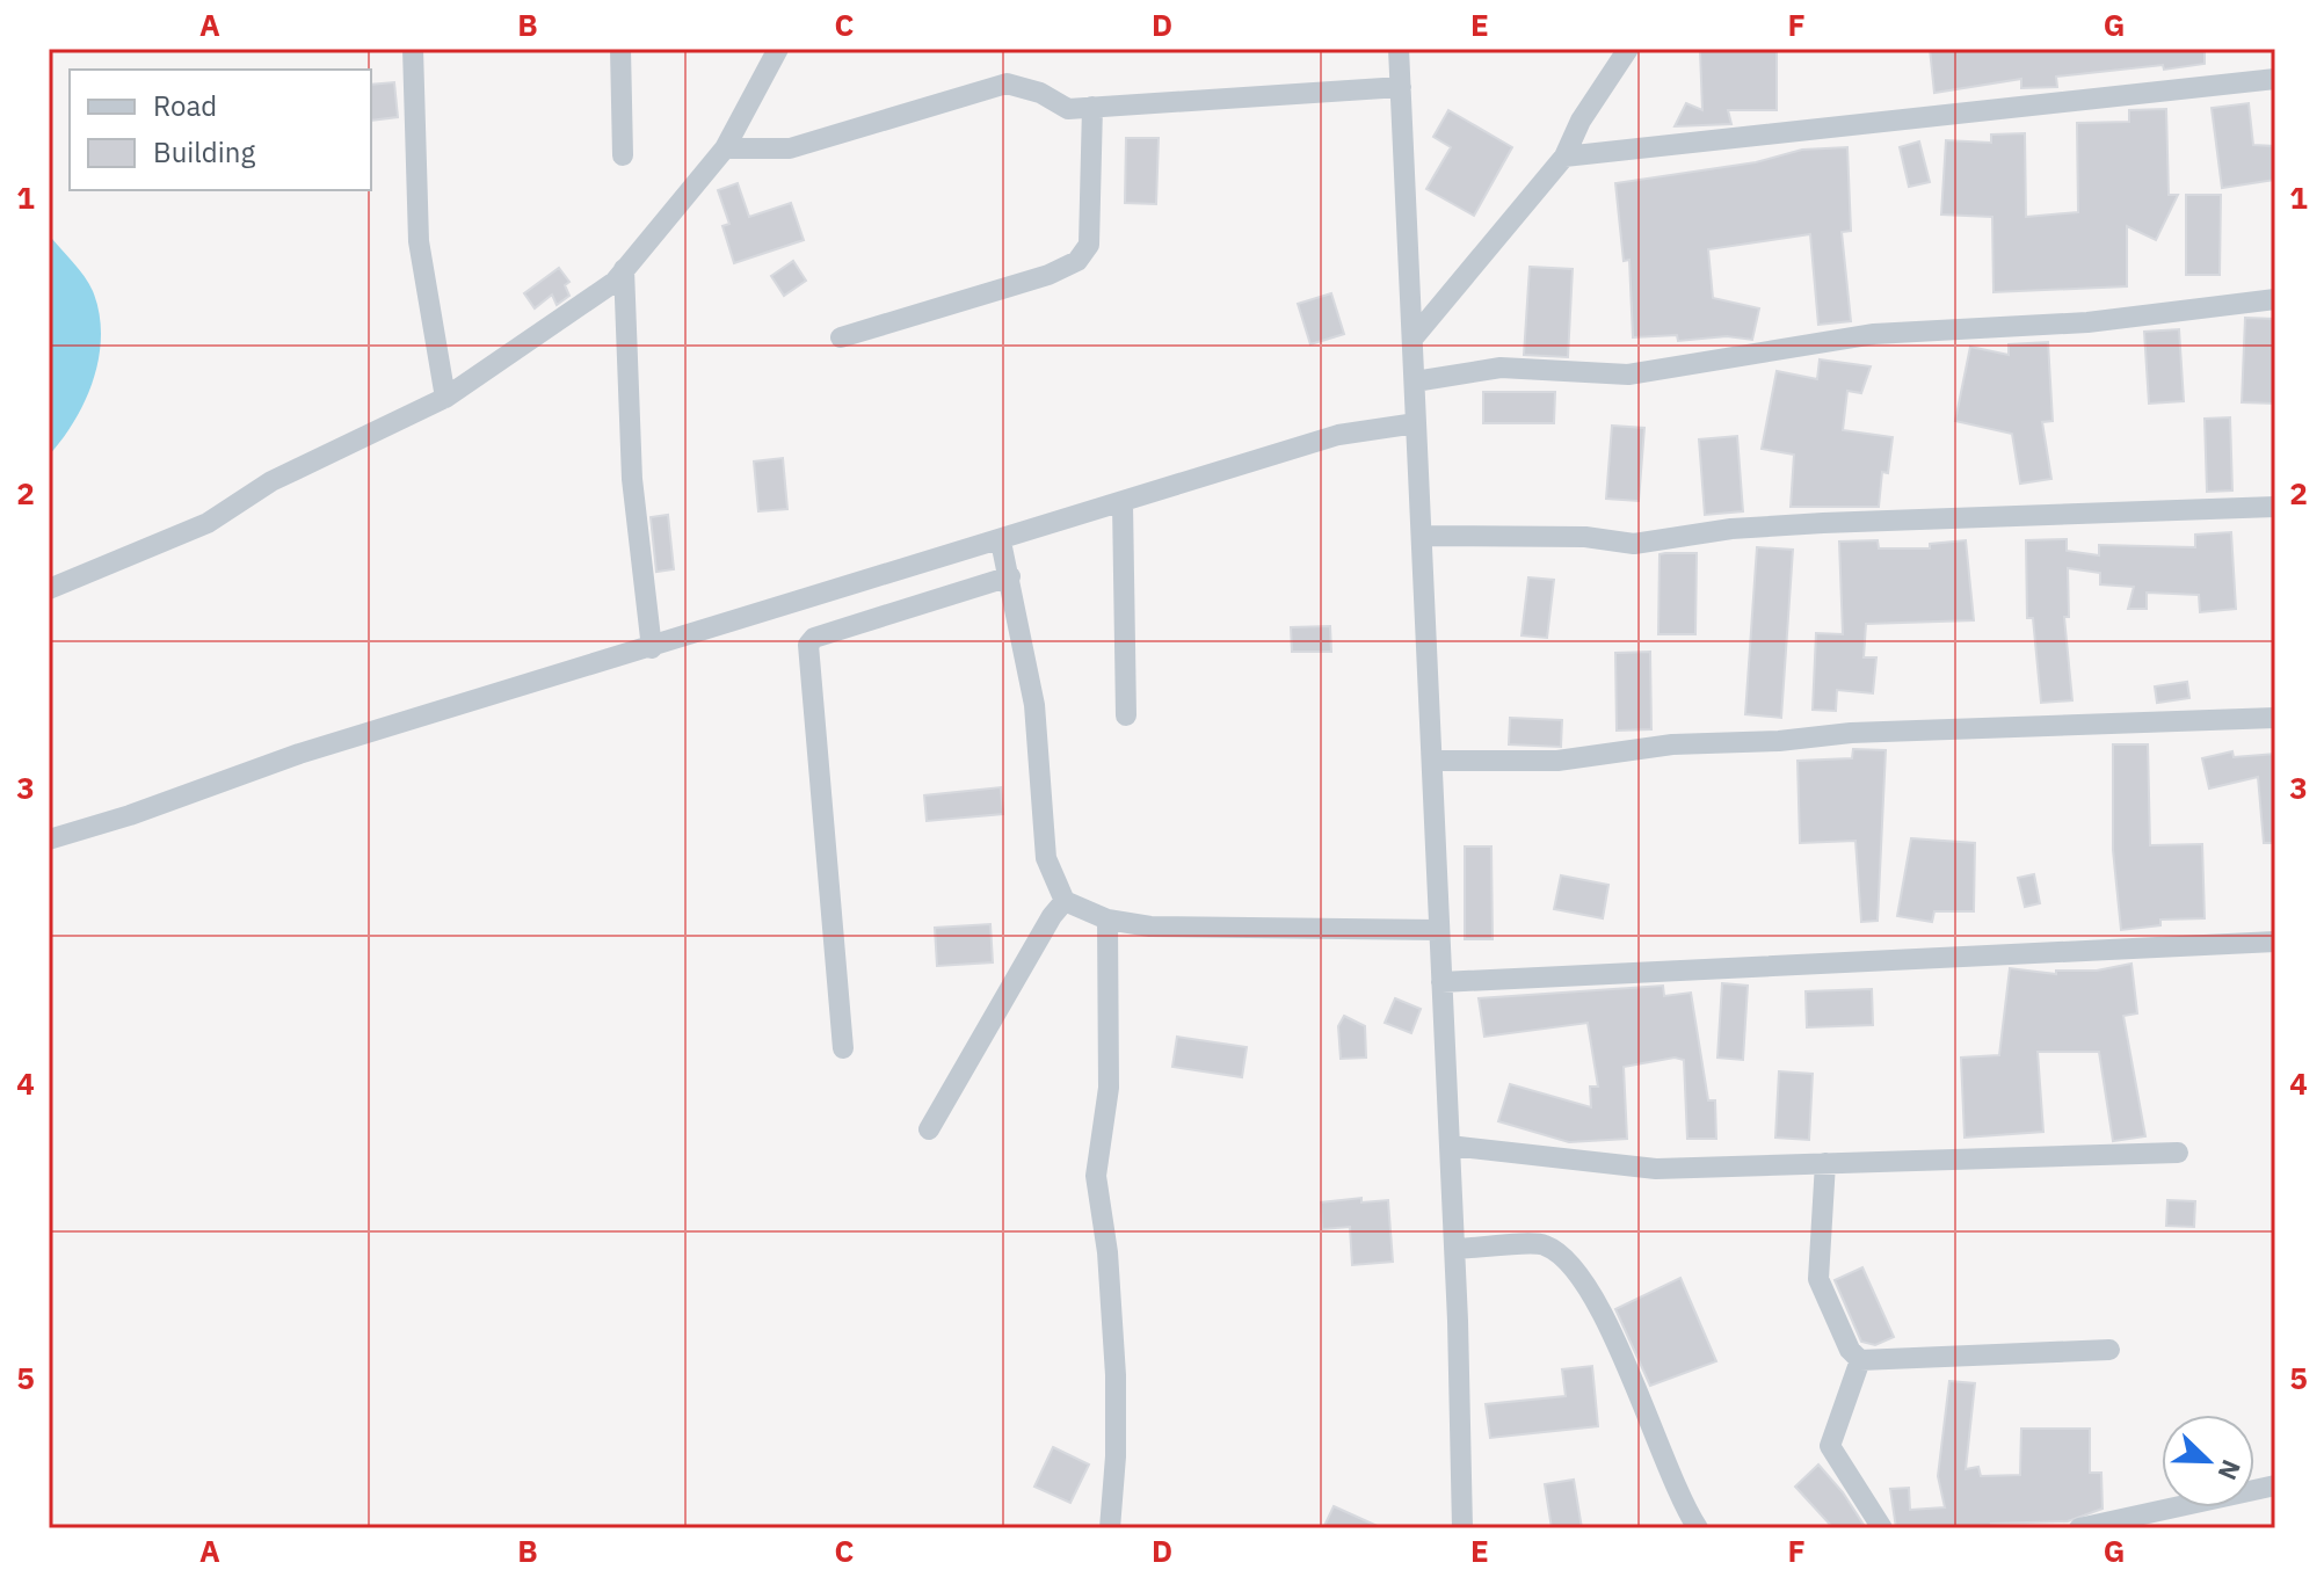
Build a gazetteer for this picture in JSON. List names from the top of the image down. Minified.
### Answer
{"legend":["Road","Building"],"north":"bottom right","grid":{"columns":["A","B","C","D","E","F","G"],"rows":["1","2","3","4","5"]}}
